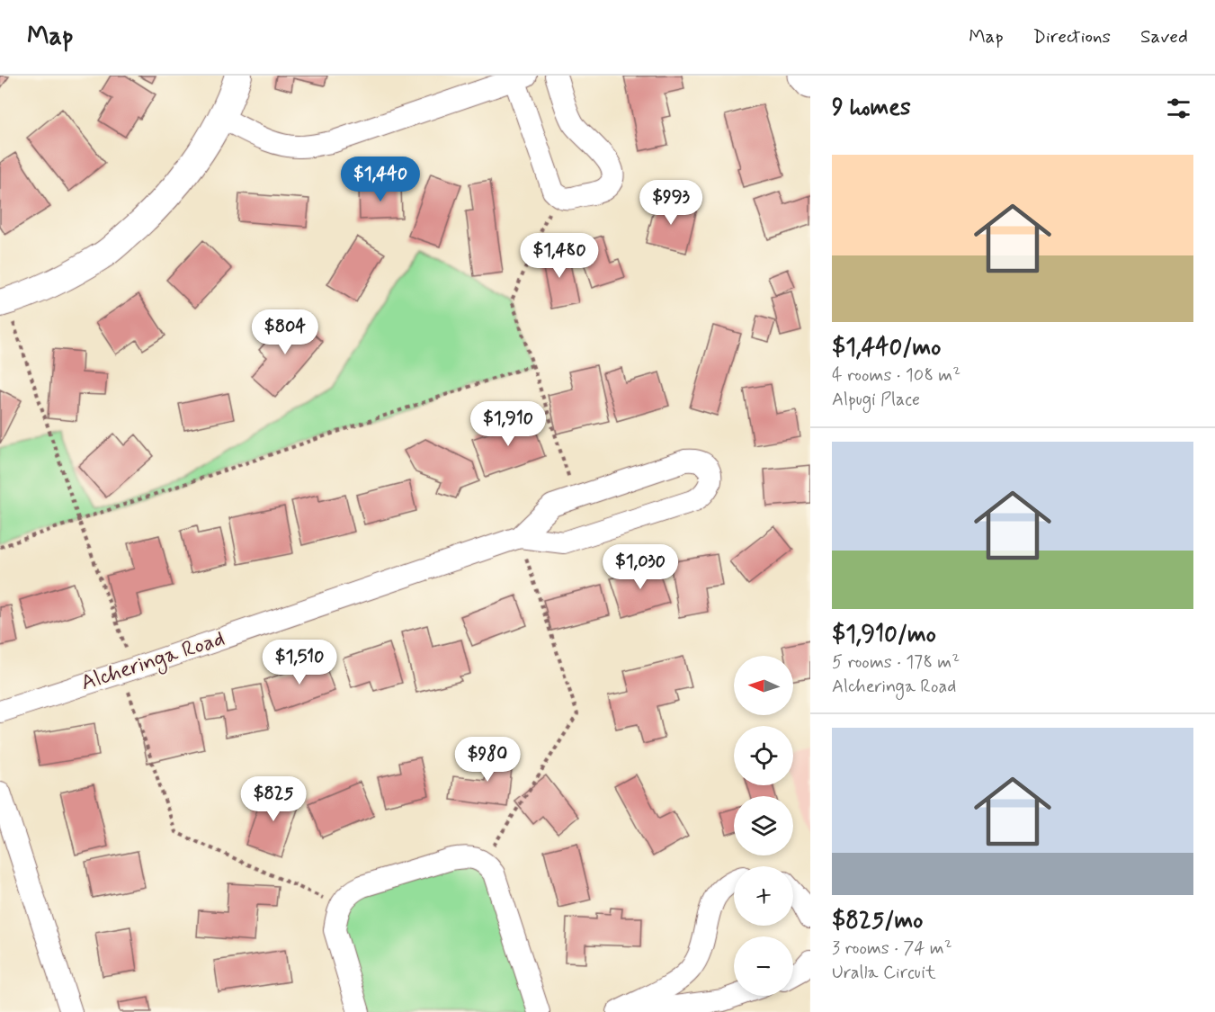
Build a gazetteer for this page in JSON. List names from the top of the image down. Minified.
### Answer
{"streets":{"street":["Alcheringa Road"]},"north":"left","page":{"header":"Map","nav":["Map","Directions","Saved"],"heading":"9 homes","list":[{"name":"$1,440/mo","note":"4 rooms · 108 m² · Alpugi Place"},{"name":"$1,910/mo","note":"5 rooms · 178 m² · Alcheringa Road"},{"name":"$825/mo","note":"3 rooms · 74 m² · Uralla Circuit"}],"price":["$1,440","$993","$1,480","$804","$1,910","$1,030","$1,510","$980","$825"],"map_buttons":["+","−"]}}
